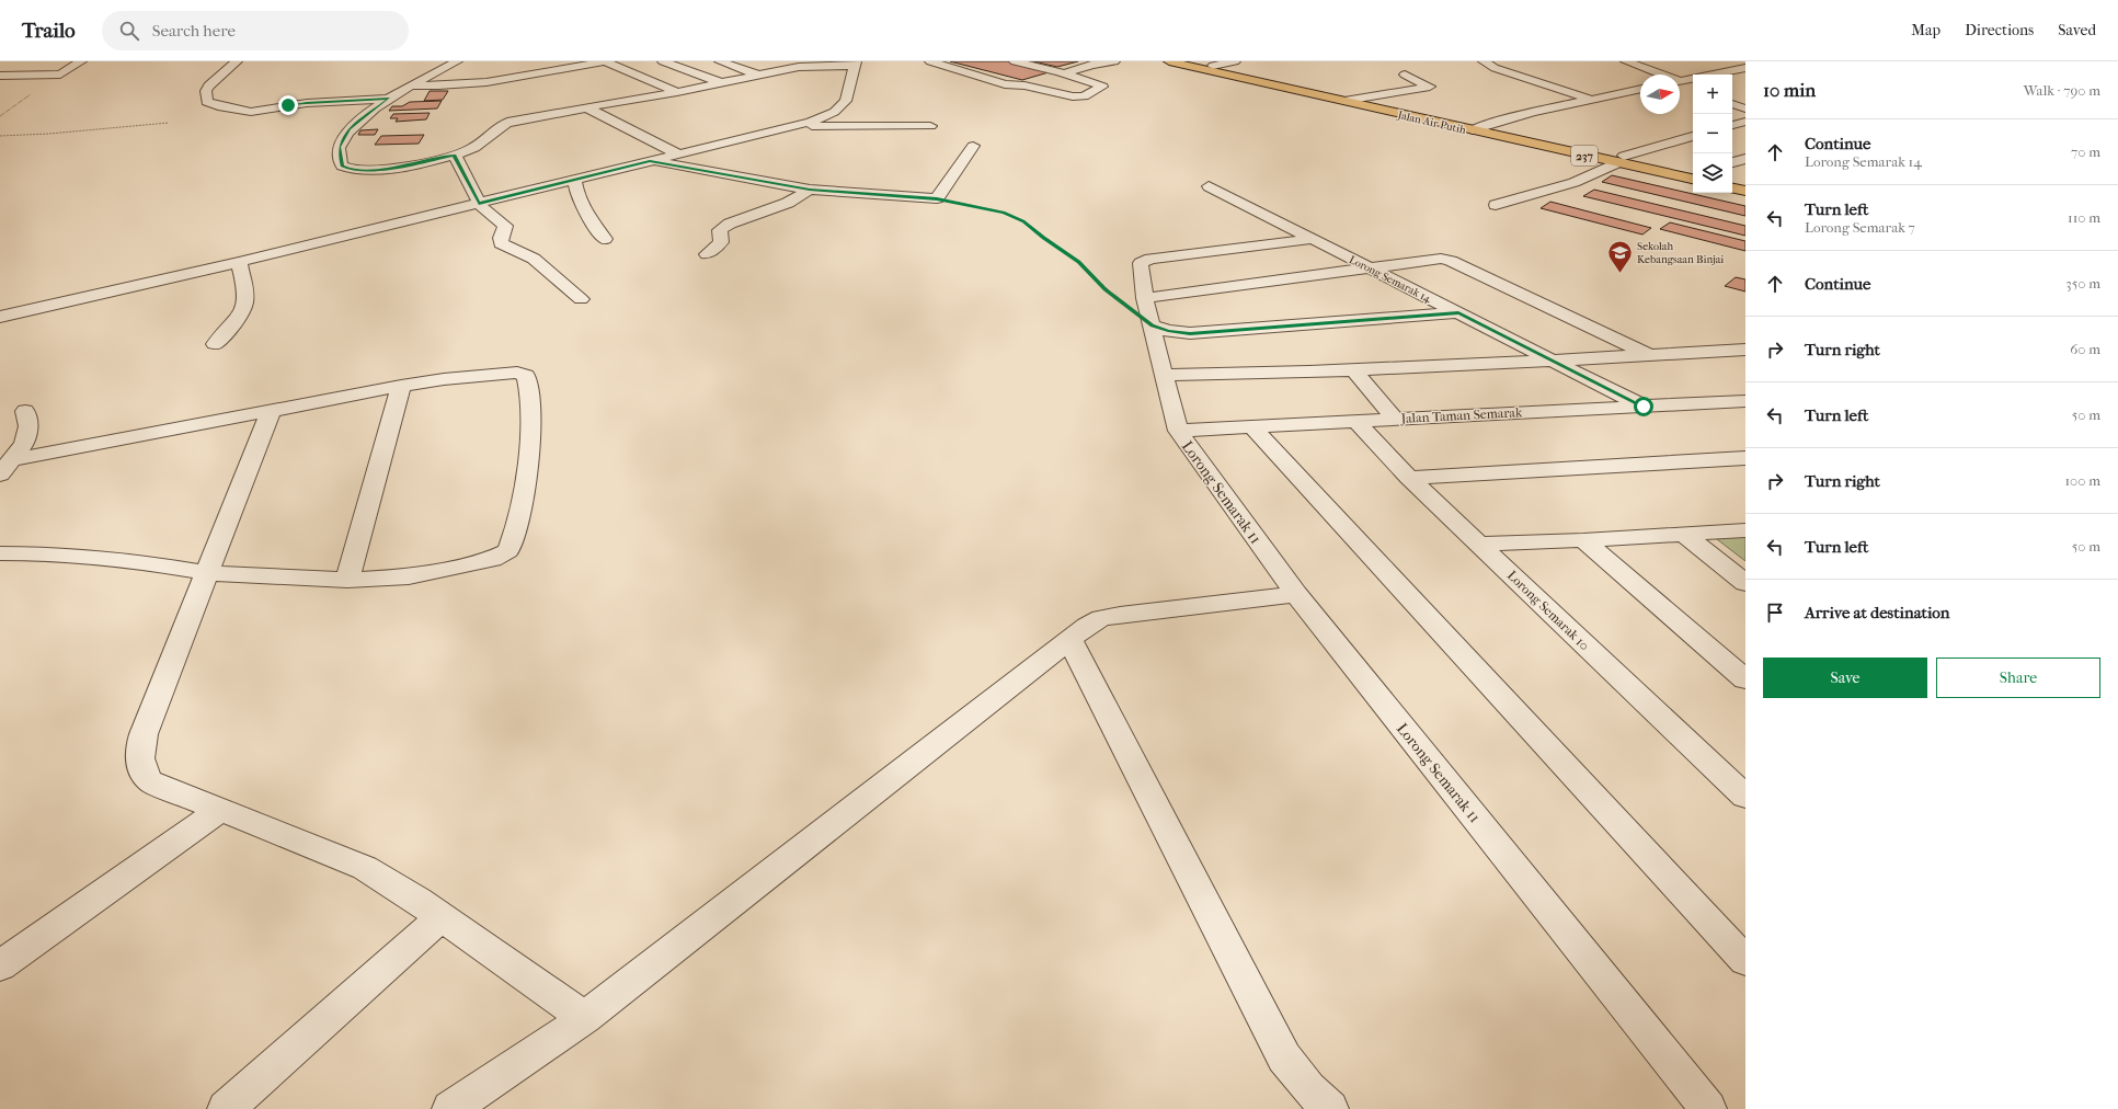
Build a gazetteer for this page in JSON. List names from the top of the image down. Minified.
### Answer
{"streets":{"main road":["Jalan Air Putih","237"],"street":["Lorong Semarak 14","Jalan Taman Semarak","Lorong Semarak 11","Lorong Semarak 10"]},"crossings":[["Lorong Semarak 14","Jalan Taman Semarak"],["Jalan Taman Semarak","Lorong Semarak 11"],["Jalan Taman Semarak","Lorong Semarak 10"]],"places":{"school or university":["Sekolah Kebangsaan Binjai"]},"north":"right","page":{"header":"Trailo","search":"Search here","nav":["Map","Directions","Saved"],"heading":["10 min","Walk · 790 m"],"map_buttons":["+","−"],"list":[["Continue","Lorong Semarak 14","70 m"],["Turn left","Lorong Semarak 7","110 m"],["Continue","350 m"],["Turn right","60 m"],["Turn left","50 m"],["Turn right","100 m"],["Turn left","50 m"],"Arrive at destination"],"buttons":["Save","Share"]}}
